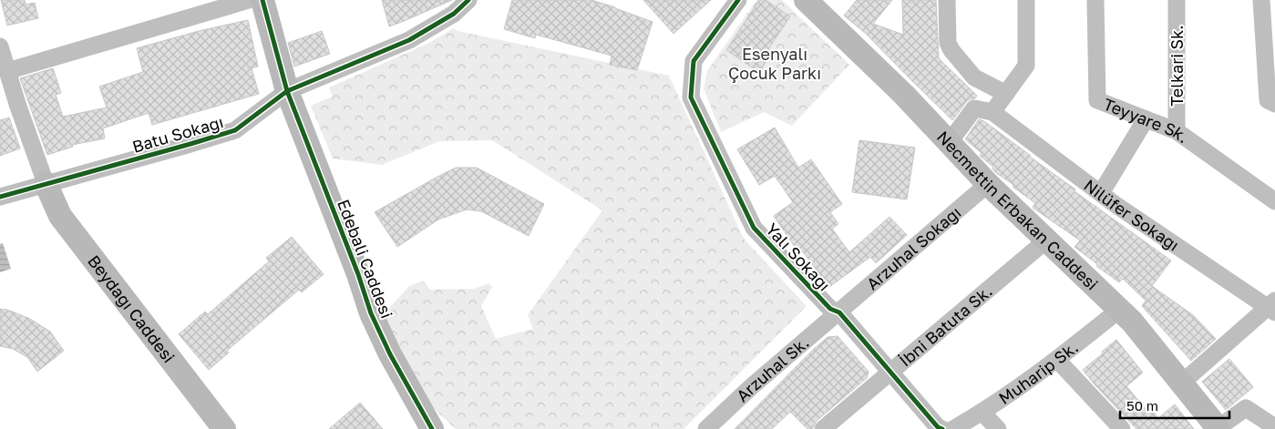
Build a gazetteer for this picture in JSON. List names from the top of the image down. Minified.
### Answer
{"streets":{"street":["Telkari Sk.","Teyyare Sk.","Batu Sokağı","Necmettin Erbakan Caddesi","Nilüfer Sokağı","Arzuhal Sokağı","Yalı Sokağı","Edebali Caddesi","Beydağı Caddesi","İbni Batuta Sk.","Arzuhal Sk.","Muharip Sk."]},"crossings":[["Telkari Sk.","Teyyare Sk."],["Batu Sokağı","Edebali Caddesi"],["Batu Sokağı","Beydağı Caddesi"],["Necmettin Erbakan Caddesi","Arzuhal Sokağı"],["Necmettin Erbakan Caddesi","İbni Batuta Sk."],["Necmettin Erbakan Caddesi","Muharip Sk."],["Arzuhal Sokağı","Yalı Sokağı"],["Arzuhal Sokağı","Arzuhal Sk."],["Yalı Sokağı","İbni Batuta Sk."],["Yalı Sokağı","Arzuhal Sk."]],"parks":["Esenyalı Çocuk Parkı"],"scale_bar":"50 m"}
